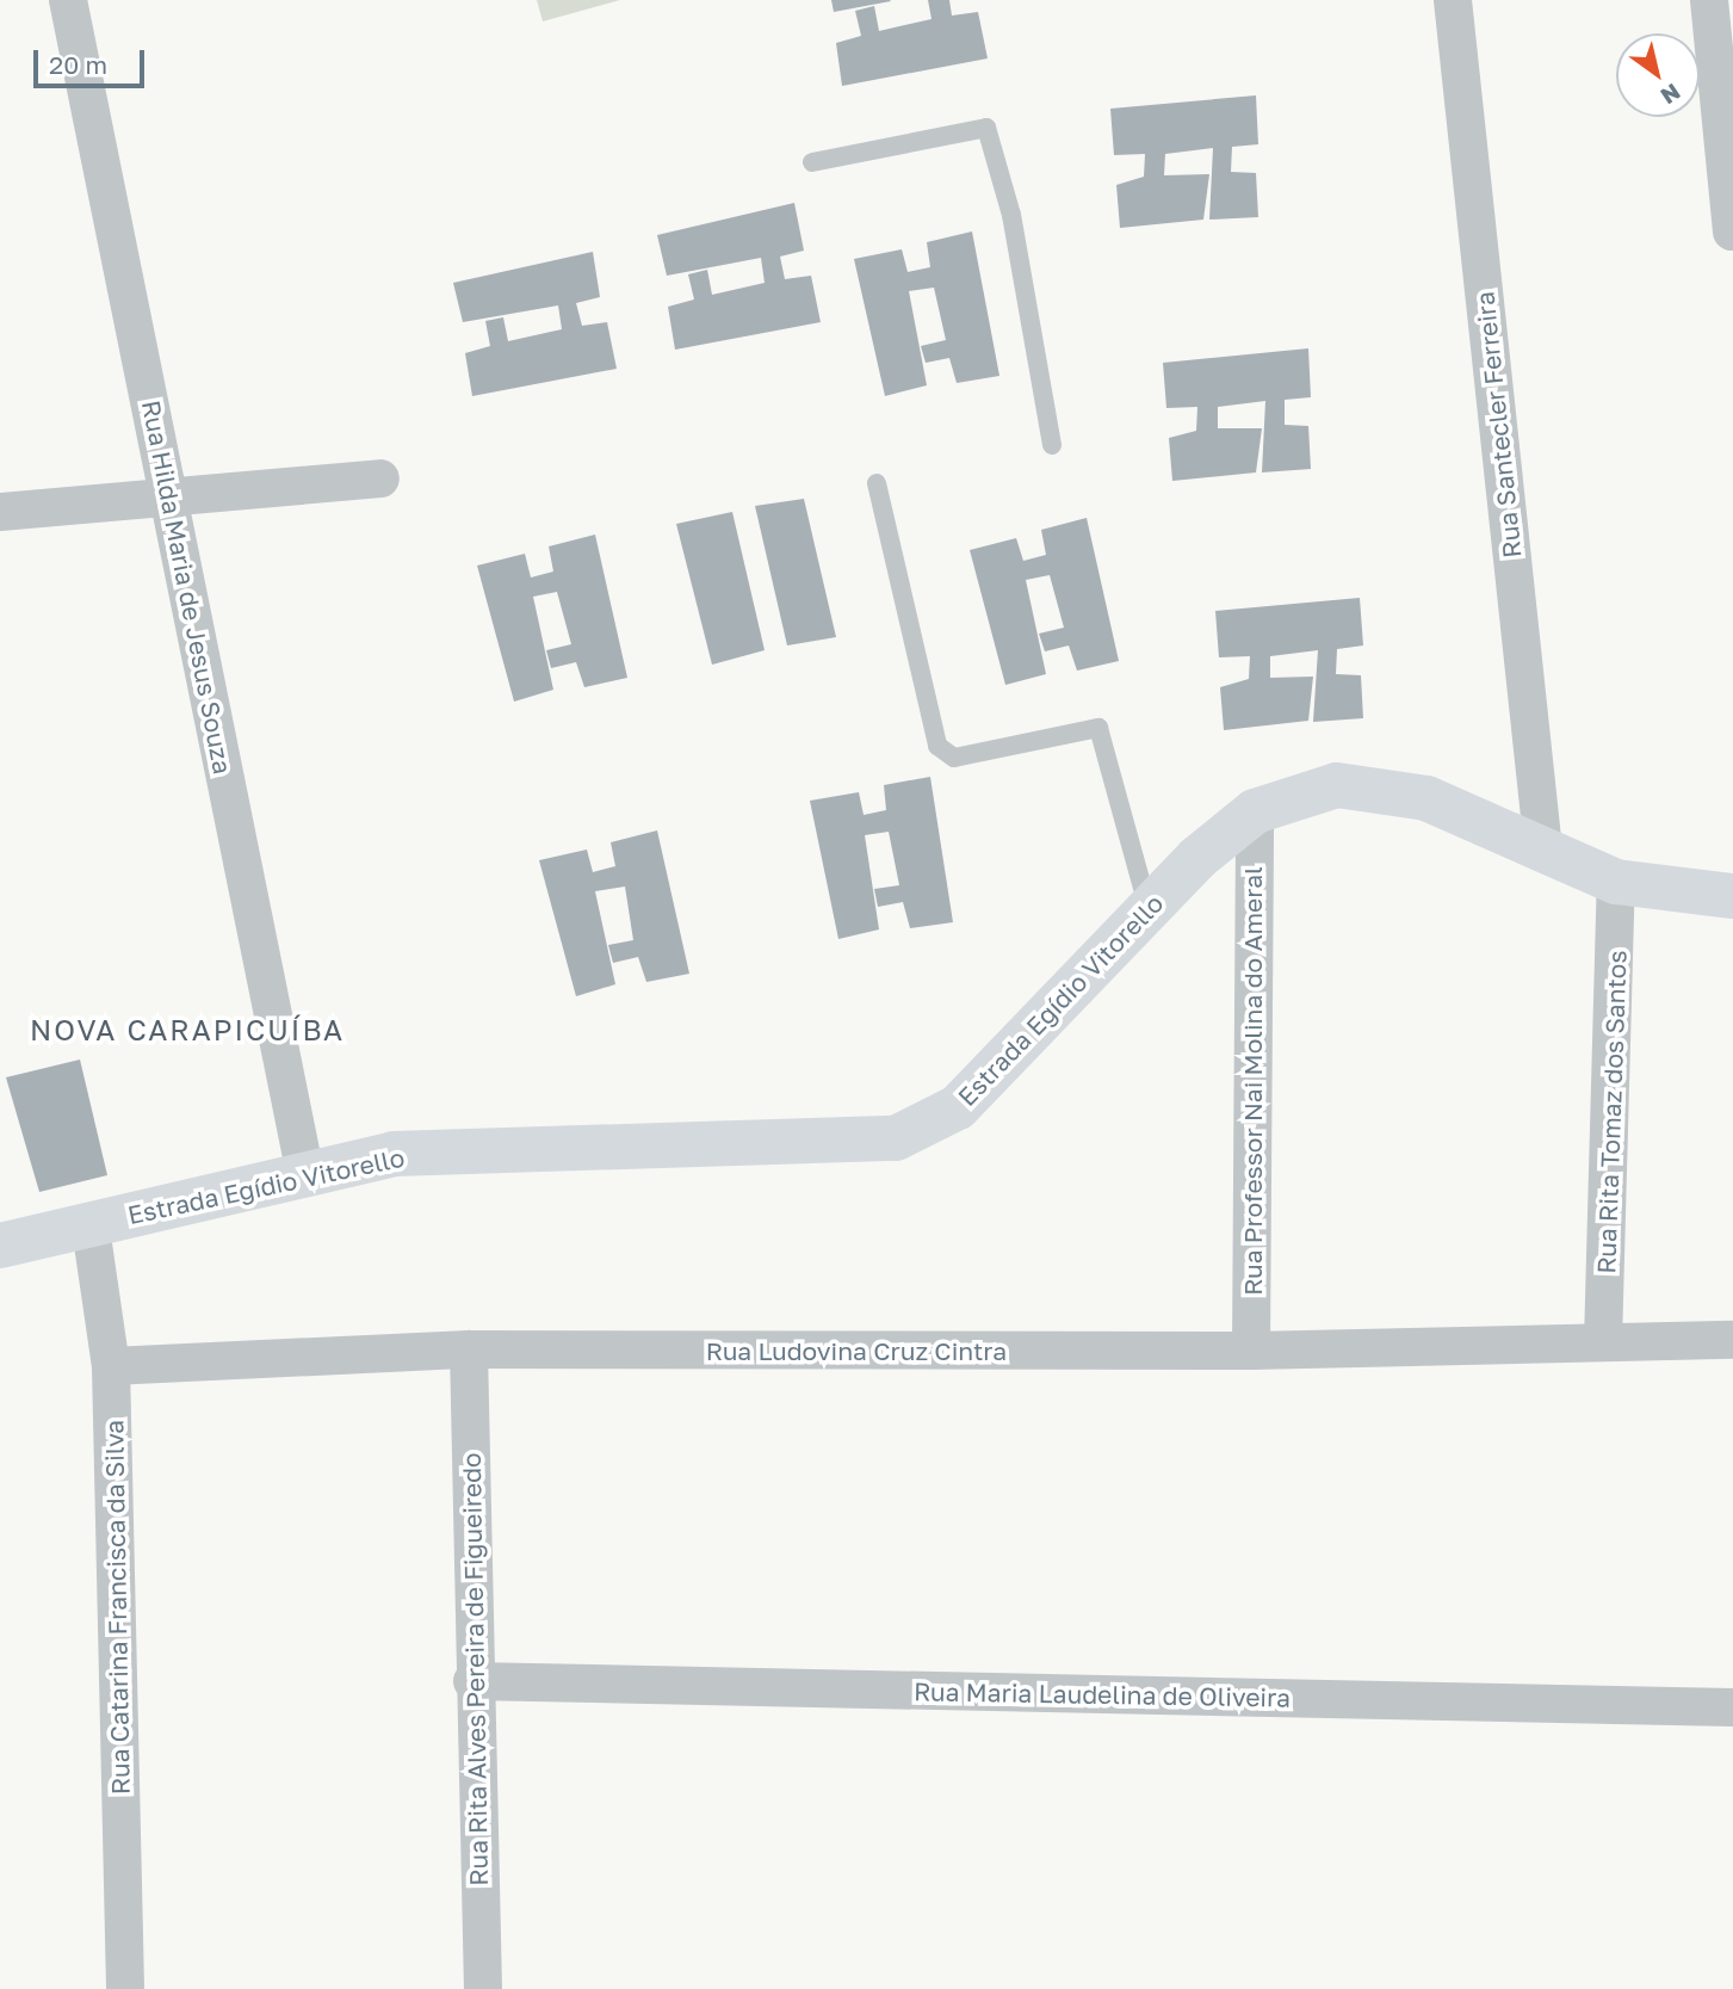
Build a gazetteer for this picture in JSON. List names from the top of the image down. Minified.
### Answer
{"streets":{"street":["Rua Santecler Ferreira","Rua Hilda Maria de Jesus Souza","Estrada Egídio Vitorello","Rua Professor Nai Molina do Ameral","Rua Rita Tomaz dos Santos","Rua Ludovina Cruz Cintra","Rua Catarina Francisca da Silva","Rua Rita Alves Pereira de Figueiredo","Rua Maria Laudelina de Oliveira"]},"crossings":[["Rua Santecler Ferreira","Estrada Egídio Vitorello"],["Rua Hilda Maria de Jesus Souza","Estrada Egídio Vitorello"],["Estrada Egídio Vitorello","Rua Professor Nai Molina do Ameral"],["Estrada Egídio Vitorello","Rua Rita Tomaz dos Santos"],["Estrada Egídio Vitorello","Rua Catarina Francisca da Silva"],["Rua Professor Nai Molina do Ameral","Rua Ludovina Cruz Cintra"],["Rua Rita Tomaz dos Santos","Rua Ludovina Cruz Cintra"],["Rua Ludovina Cruz Cintra","Rua Catarina Francisca da Silva"],["Rua Ludovina Cruz Cintra","Rua Rita Alves Pereira de Figueiredo"],["Rua Rita Alves Pereira de Figueiredo","Rua Maria Laudelina de Oliveira"]],"districts":["NOVA CARAPICUÍBA"],"scale_bar":"20 m","north":"bottom right"}
